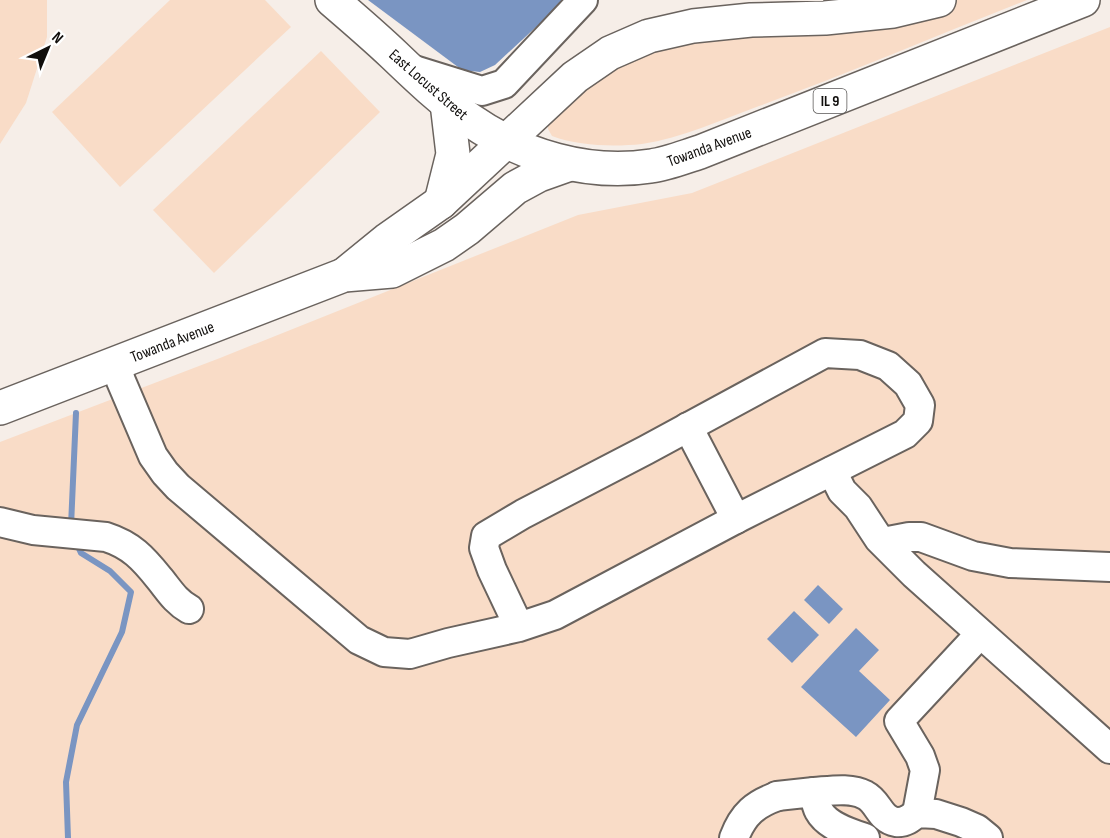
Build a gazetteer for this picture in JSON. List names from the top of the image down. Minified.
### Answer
{"streets":{"main road":["East Locust Street","IL 9","Towanda Avenue"]},"crossings":[["East Locust Street","Towanda Avenue"]],"north":"top right"}
